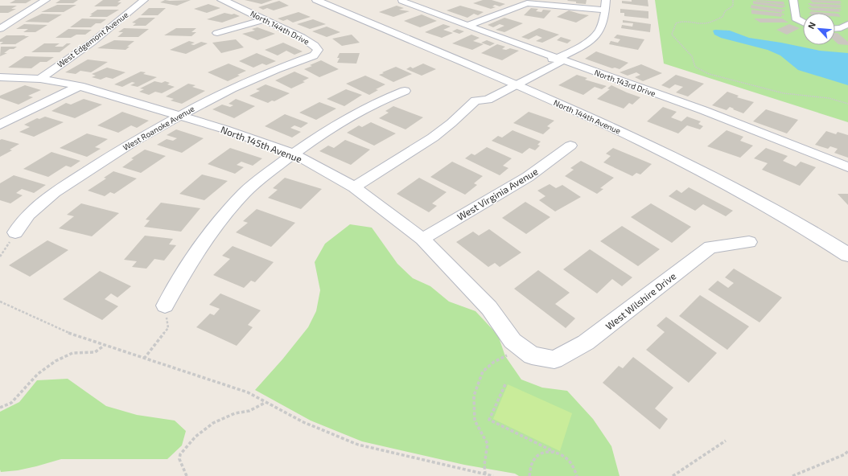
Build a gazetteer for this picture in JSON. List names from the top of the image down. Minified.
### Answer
{"streets":{"main road":["North 144th Avenue"],"street":["North 144th Drive","West Edgemont Avenue","North 143rd Drive","West Roanoke Avenue","North 145th Avenue","West Virginia Avenue","West Wilshire Drive"]},"crossings":[["North 144th Drive","West Roanoke Avenue"],["West Edgemont Avenue","North 145th Avenue"],["West Roanoke Avenue","North 145th Avenue"],["North 145th Avenue","West Virginia Avenue"],["North 145th Avenue","West Wilshire Drive"]],"north":"top left"}
